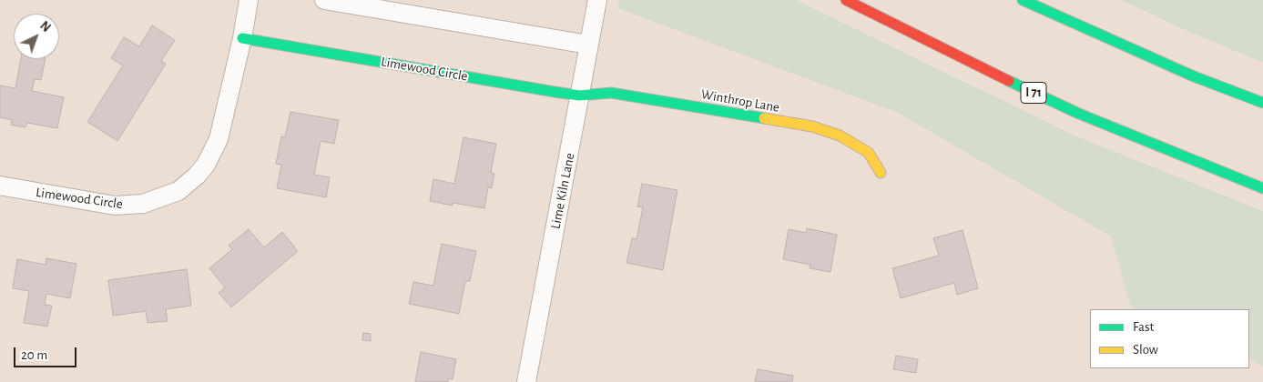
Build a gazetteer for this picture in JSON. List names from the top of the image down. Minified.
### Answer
{"streets":{"main road":["Limewood Circle","I 71","Winthrop Lane"],"street":["Lime Kiln Lane"]},"crossings":[["Limewood Circle","Winthrop Lane"],["Limewood Circle","Lime Kiln Lane"],["Winthrop Lane","Lime Kiln Lane"]],"legend":["Fast","Slow"],"scale_bar":"20 m","north":"top right"}
